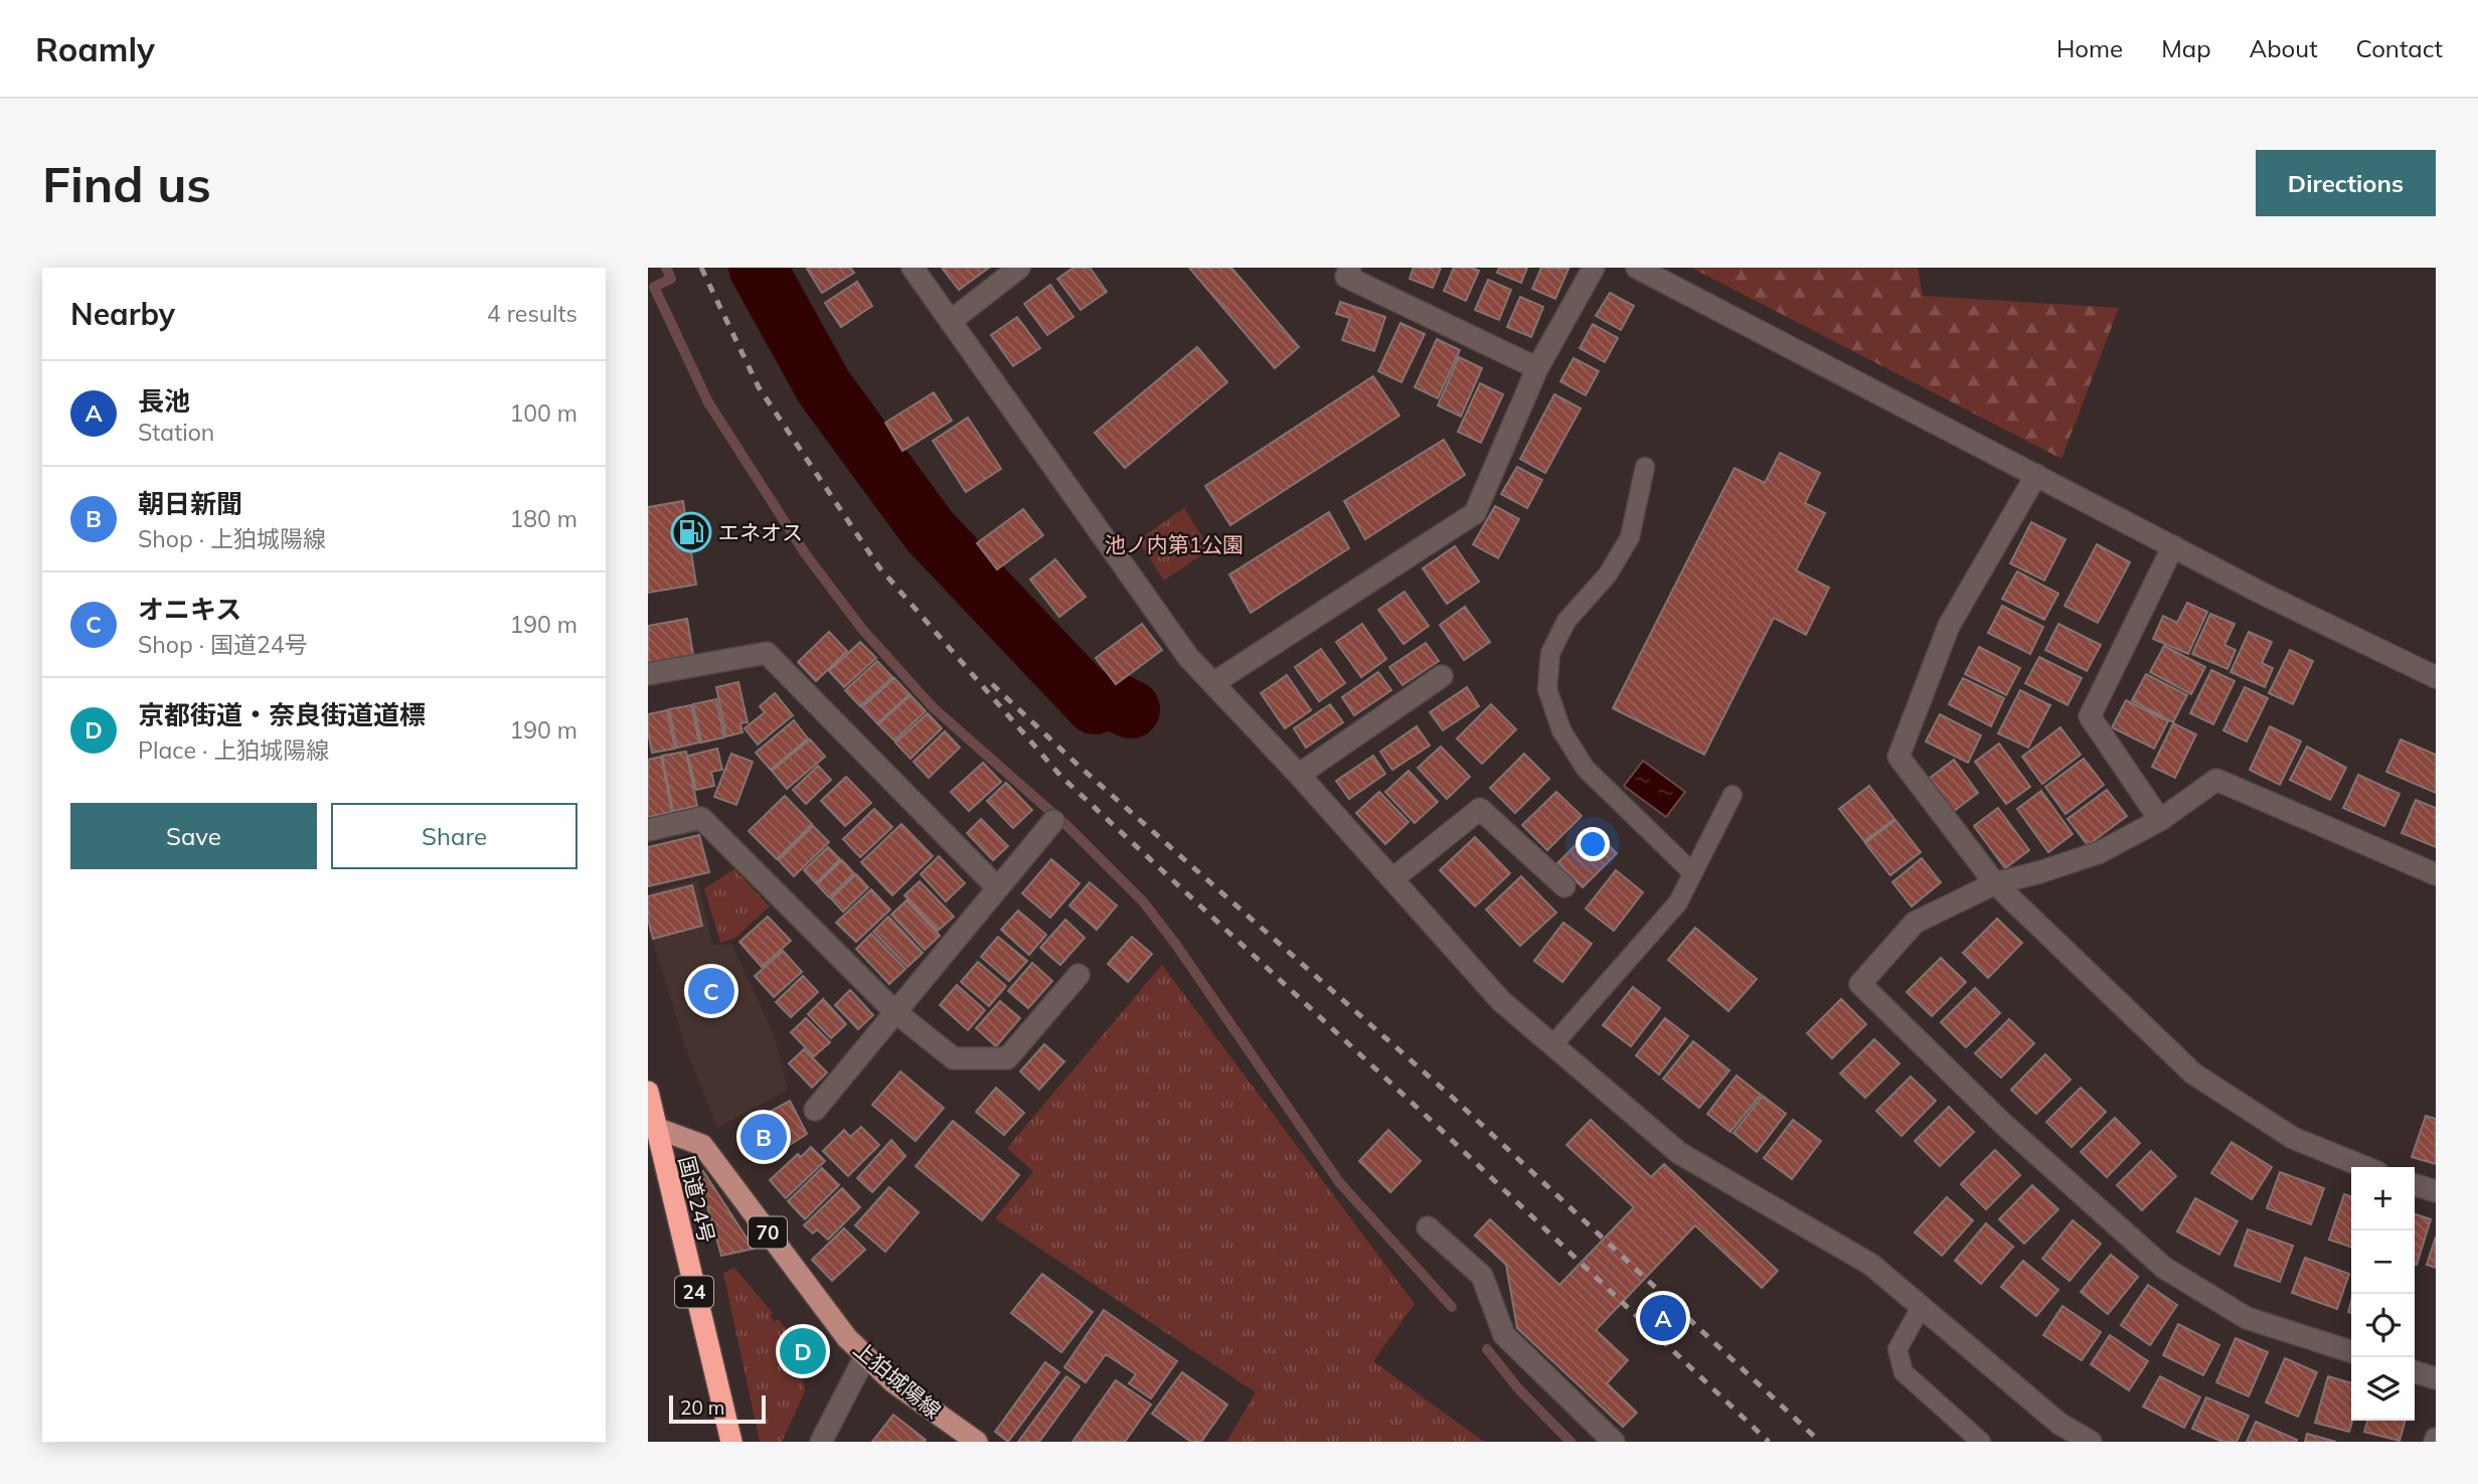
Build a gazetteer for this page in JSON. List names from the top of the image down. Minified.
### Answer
{"streets":{"highway":["国道24号","24"],"main road":["70","上狛城陽線"]},"crossings":[["国道24号","上狛城陽線"]],"parks":["池ノ内第1公園"],"places":{"fuel station":["エネオス"]},"scale_bar":"20 m","page":{"header":"Roamly","nav":["Home","Map","About","Contact"],"buttons":["Directions",["Save","Share"]],"title":"Find us","heading":["Nearby","4 results"],"list":[{"mark":"A","name":"長池","note":"Station","value":"100 m"},{"mark":"B","name":"朝日新聞","note":"Shop · 上狛城陽線","value":"180 m"},{"mark":"C","name":"オニキス","note":"Shop · 国道24号","value":"190 m"},{"mark":"D","name":"京都街道・奈良街道道標","note":"Place · 上狛城陽線","value":"190 m"}],"pins":["C","B","A","D"],"map_buttons":["+","−"],"scale":"20 m"}}
